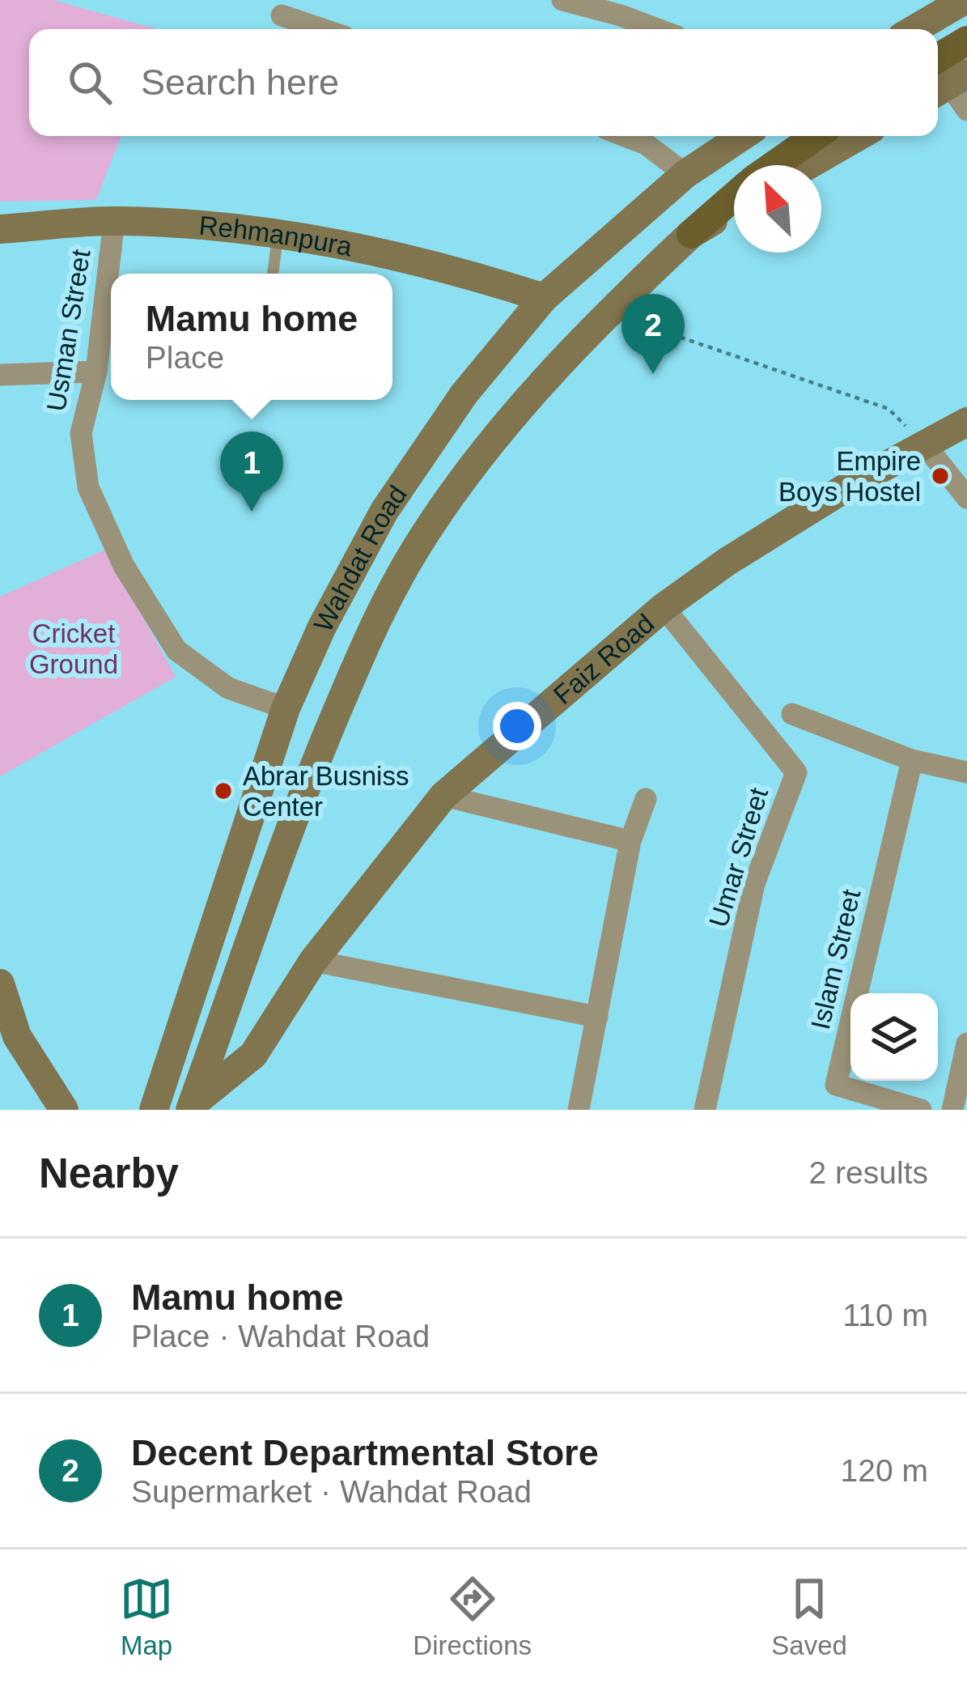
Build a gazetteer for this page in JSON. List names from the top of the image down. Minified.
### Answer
{"streets":{"main road":["Rehmanpura","Wahdat Road","Faiz Road"],"street":["Usman Street","Umar Street","Islam Street"]},"crossings":[["Rehmanpura","Usman Street"],["Rehmanpura","Wahdat Road"],["Usman Street","Wahdat Road"],["Wahdat Road","Faiz Road"],["Faiz Road","Umar Street"]],"parks":["Cricket Ground"],"places":["Empire Boys Hostel","Abrar Busniss Center"],"north":"top left","page":{"search":"Search here","popup":["Mamu home","Place"],"pins":["2","1"],"heading":["Nearby","2 results"],"list":[{"mark":"1","name":"Mamu home","note":"Place · Wahdat Road","value":"110 m"},{"mark":"2","name":"Decent Departmental Store","note":"Supermarket · Wahdat Road","value":"120 m"}],"nav":["Map","Directions","Saved"]}}
